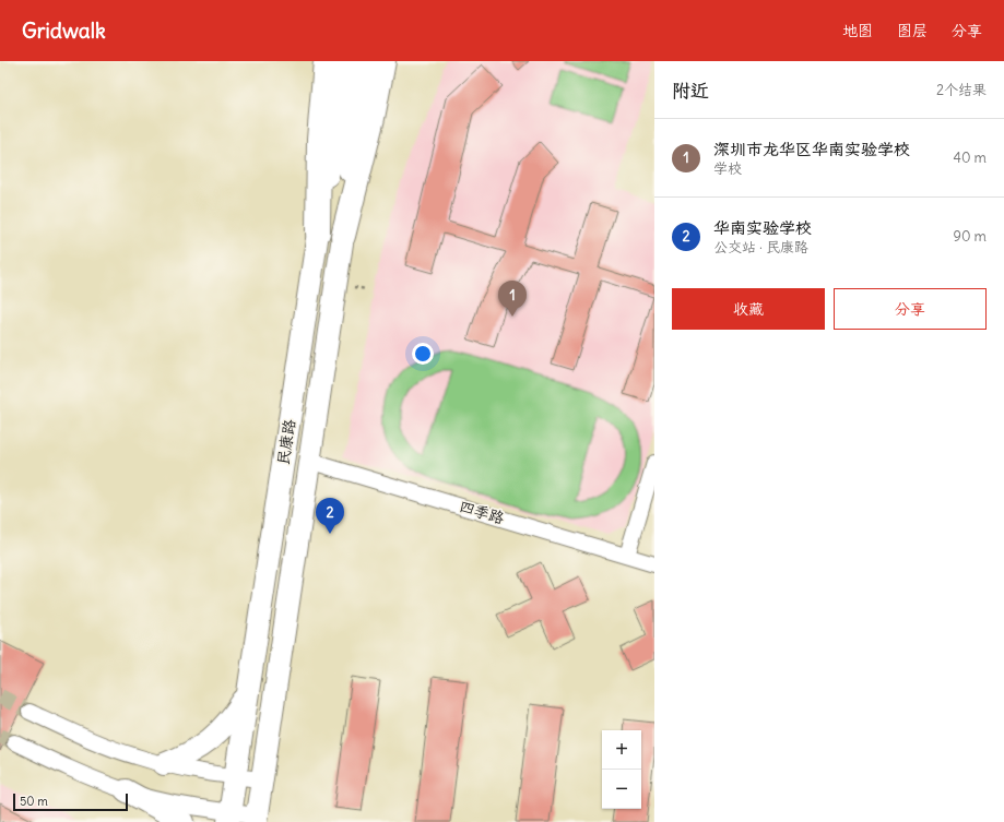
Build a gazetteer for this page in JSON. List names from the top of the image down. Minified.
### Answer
{"streets":{"main road":["民康路"],"street":["四季路"]},"crossings":[["民康路","四季路"]],"scale_bar":"50 m","page":{"header":"Gridwalk","nav":["地图","图层","分享"],"heading":["附近","2个结果"],"list":[{"mark":"1","name":"深圳市龙华区华南实验学校","note":"学校","value":"40 m"},{"mark":"2","name":"华南实验学校","note":"公交站 · 民康路","value":"90 m"}],"buttons":["收藏","分享"],"pins":["1","2"],"map_buttons":["+","−"],"scale":"50 m"}}
